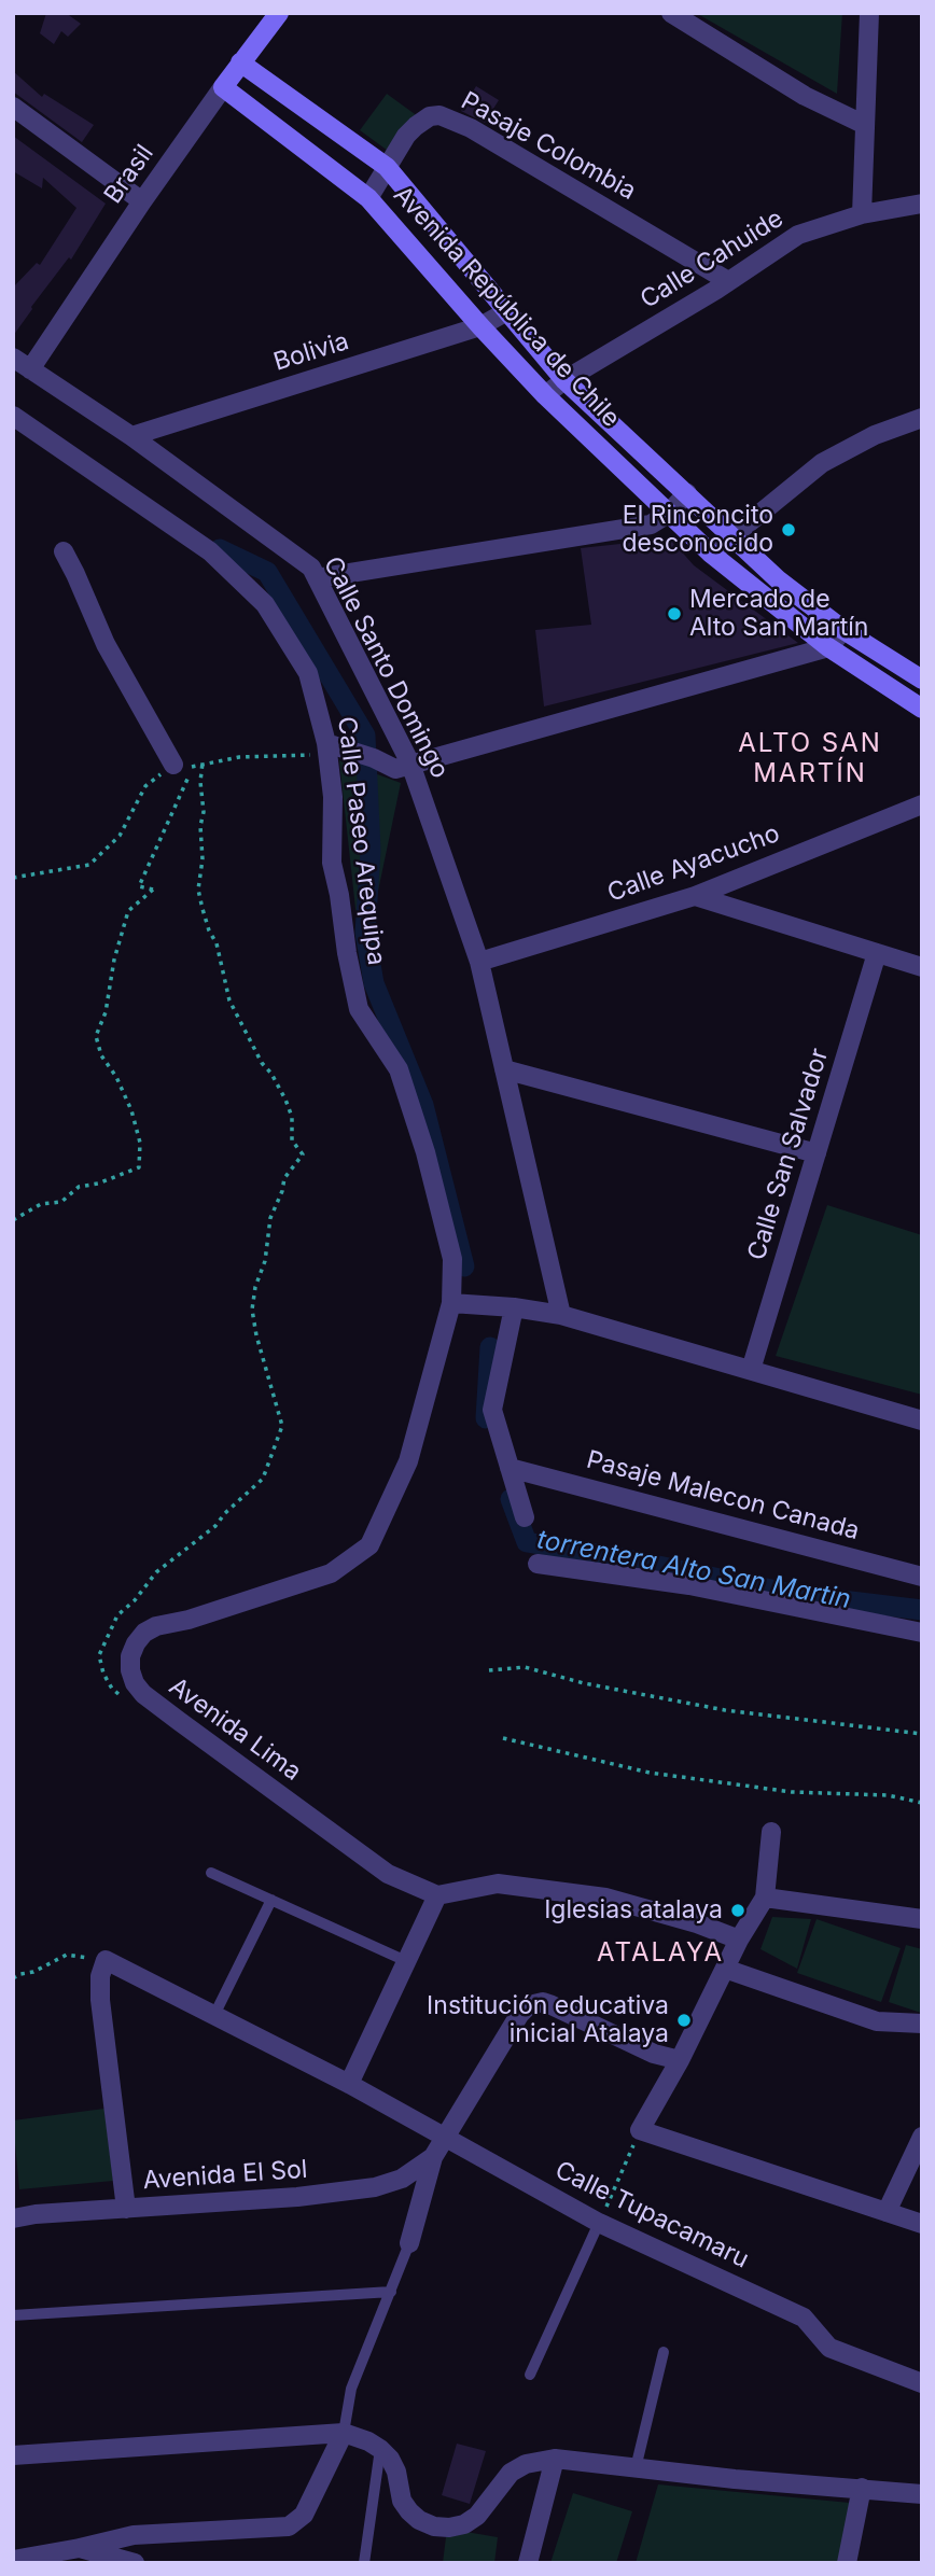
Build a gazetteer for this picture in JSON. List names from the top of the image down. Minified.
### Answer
{"streets":{"street":["Pasaje Colombia","Brasil","Calle Cahuide","Avenida República de Chile","Bolivia","Calle Santo Domingo","Calle Paseo Arequipa","Calle Ayacucho","Calle San Salvador","Pasaje Malecon Canada","Avenida Lima","Avenida El Sol","Calle Tupacamaru"]},"crossings":[["Pasaje Colombia","Calle Cahuide"],["Pasaje Colombia","Avenida República de Chile"],["Brasil","Avenida República de Chile"],["Brasil","Calle Santo Domingo"],["Calle Cahuide","Avenida República de Chile"],["Avenida República de Chile","Bolivia"],["Bolivia","Calle Santo Domingo"],["Calle Santo Domingo","Calle Ayacucho"],["Calle Paseo Arequipa","Avenida Lima"]],"districts":["ALTO SAN MARTÍN","ATALAYA"],"water":["torrentera Alto San Martin"],"places":["El Rinconcito desconocido","Mercado de Alto San Martín","Iglesias atalaya","Institución educativa inicial Atalaya"]}
